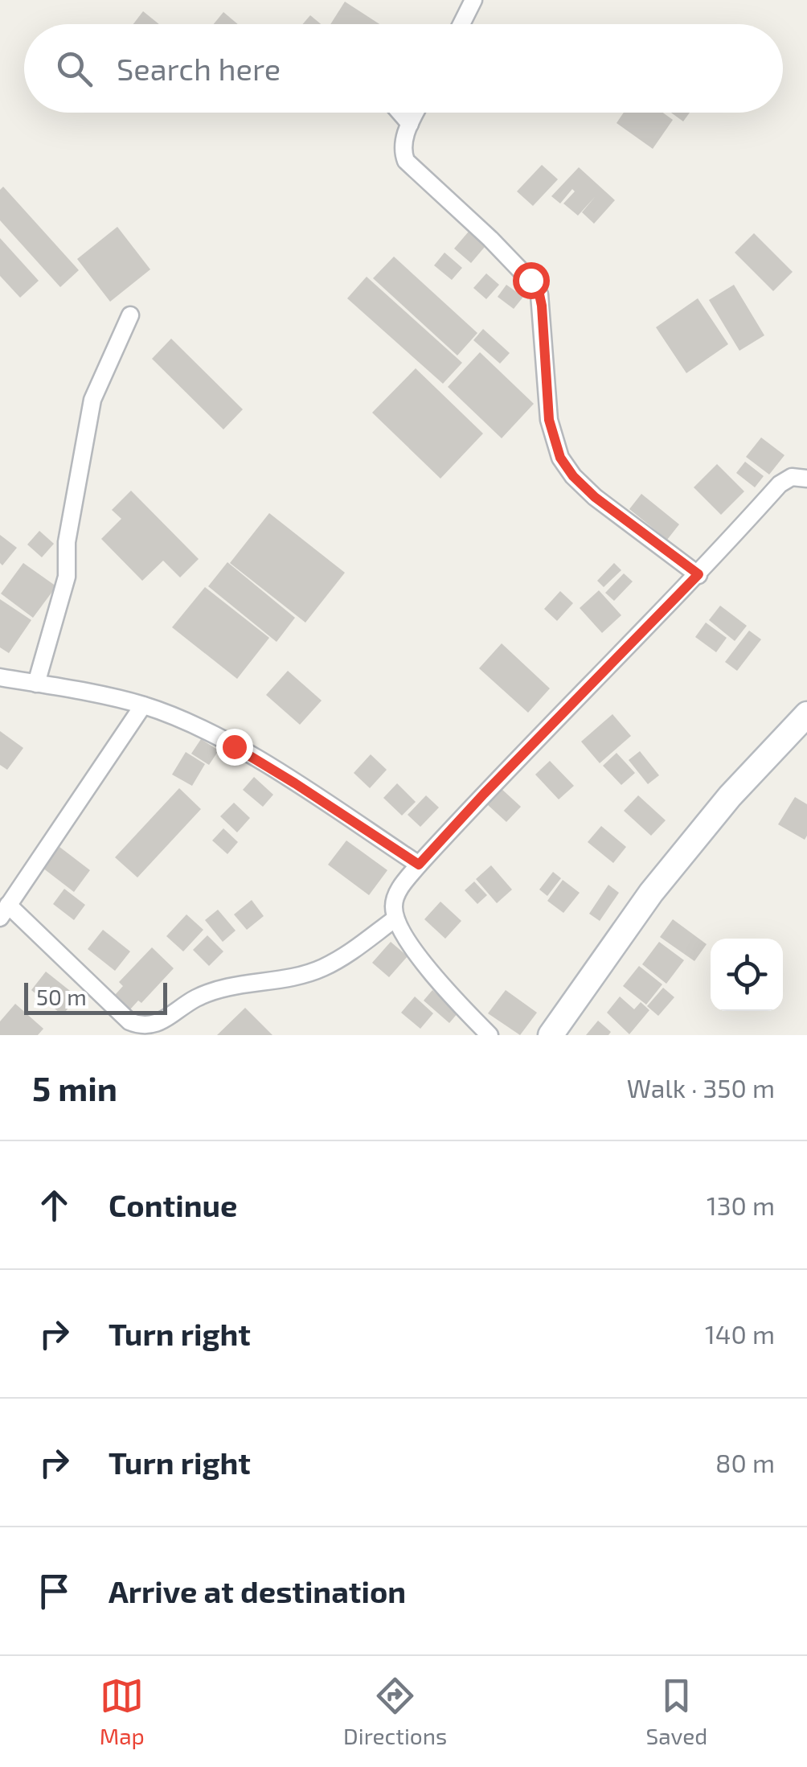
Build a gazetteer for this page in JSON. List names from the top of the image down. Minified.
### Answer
{"scale_bar":"50 m","page":{"search":"Search here","scale":"50 m","heading":["5 min","Walk · 350 m"],"list":[["Continue","130 m"],["Turn right","140 m"],["Turn right","80 m"],"Arrive at destination"],"nav":["Map","Directions","Saved"]}}
